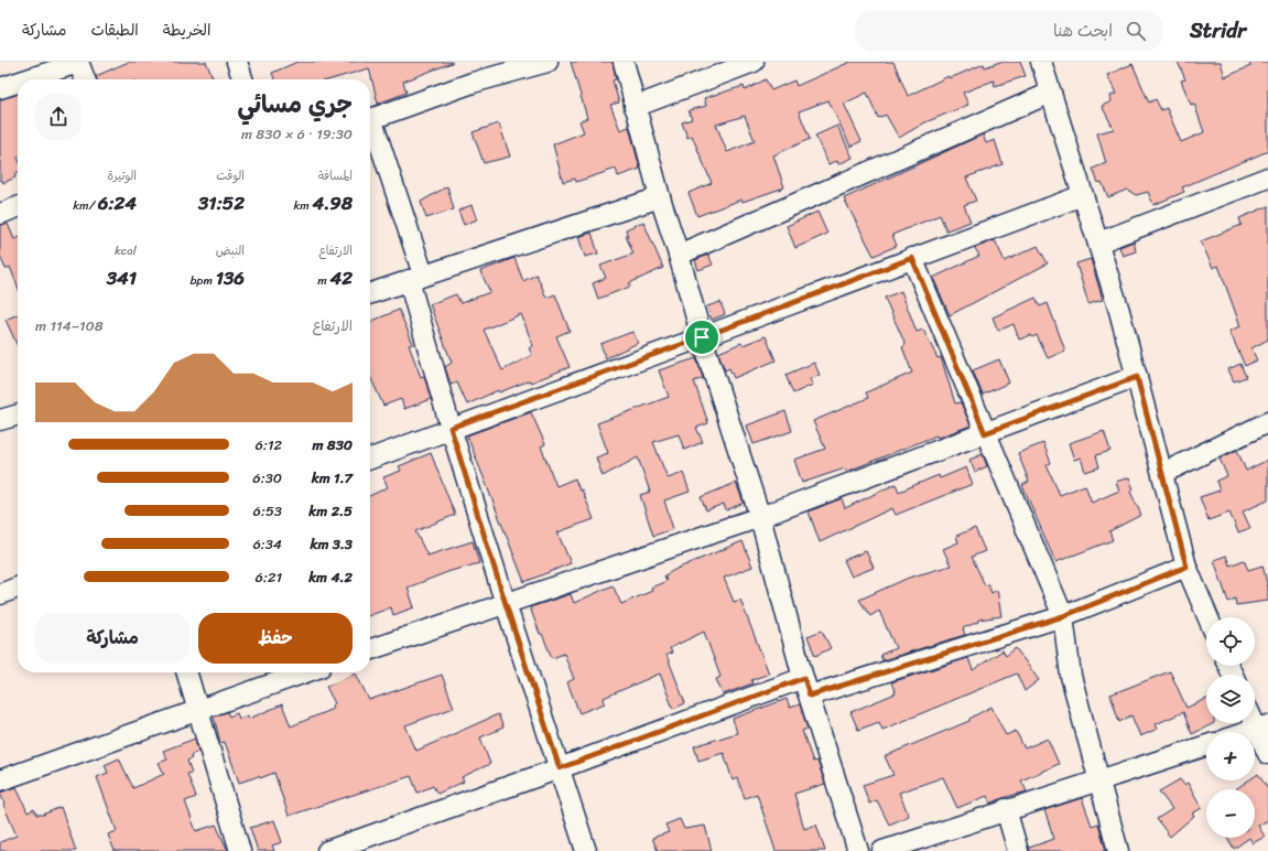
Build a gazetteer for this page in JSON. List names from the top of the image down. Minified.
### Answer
{"page":{"header":"Stridr","search":"ابحث هنا","nav":["الخريطة","الطبقات","مشاركة"],"heading":["جري مسائي","19:30 · 6 × 830 m"],"stats":[["المسافة","4.98 km"],["الوقت","31:52"],["الوتيرة","6:24 /km"],["الارتفاع","42 m"],["النبض","136 bpm"],["kcal","341"]],"chart":["الارتفاع","108–114 m"],"list":[{"name":"830 m","note":"6:12"},{"name":"1.7 km","note":"6:30"},{"name":"2.5 km","note":"6:53"},{"name":"3.3 km","note":"6:34"},{"name":"4.2 km","note":"6:21"}],"buttons":["حفظ","مشاركة"],"map_buttons":["+","−"]}}
